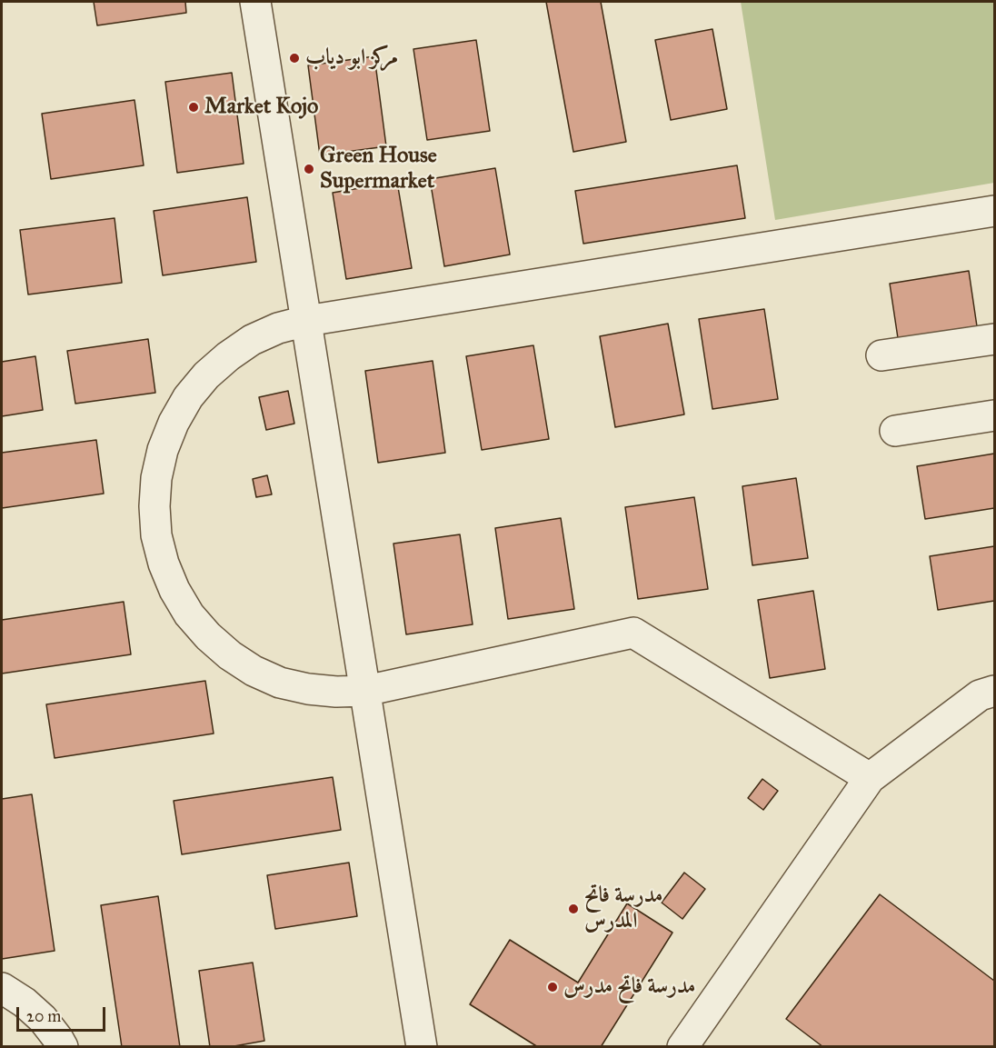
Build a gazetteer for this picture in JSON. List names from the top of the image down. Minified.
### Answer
{"places":["مركز ابو دياب","Market Kojo","Green House Supermarket","مدرسة فاتح المدرس","مدرسة فاتح مدرس"],"scale_bar":"20 m"}
